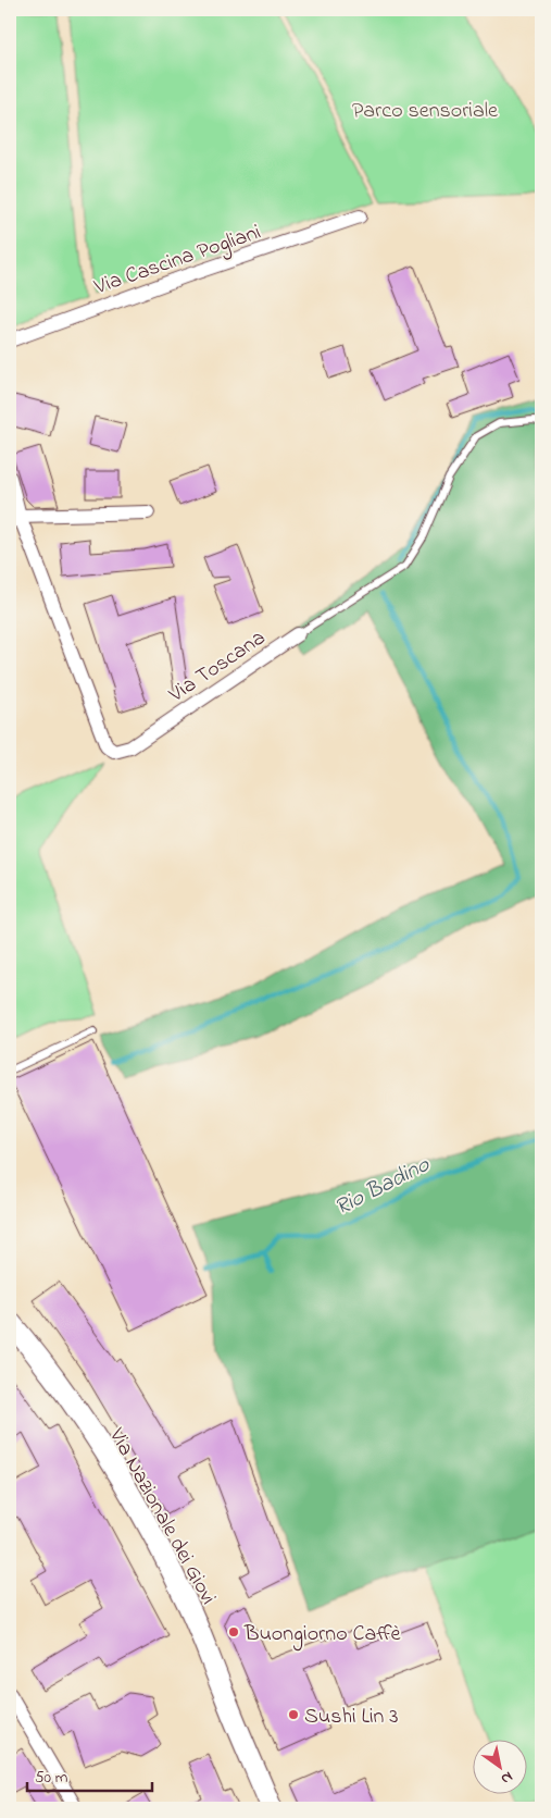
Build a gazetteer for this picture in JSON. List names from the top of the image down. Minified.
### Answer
{"streets":{"main road":["Via Nazionale dei Giovi"],"street":["Via Cascina Pogliani","Via Toscana"]},"water":["Rio Badino"],"parks":["Parco sensoriale"],"places":["Buongiorno Caffè","Sushi Lin 3"],"scale_bar":"50 m","north":"bottom right"}
